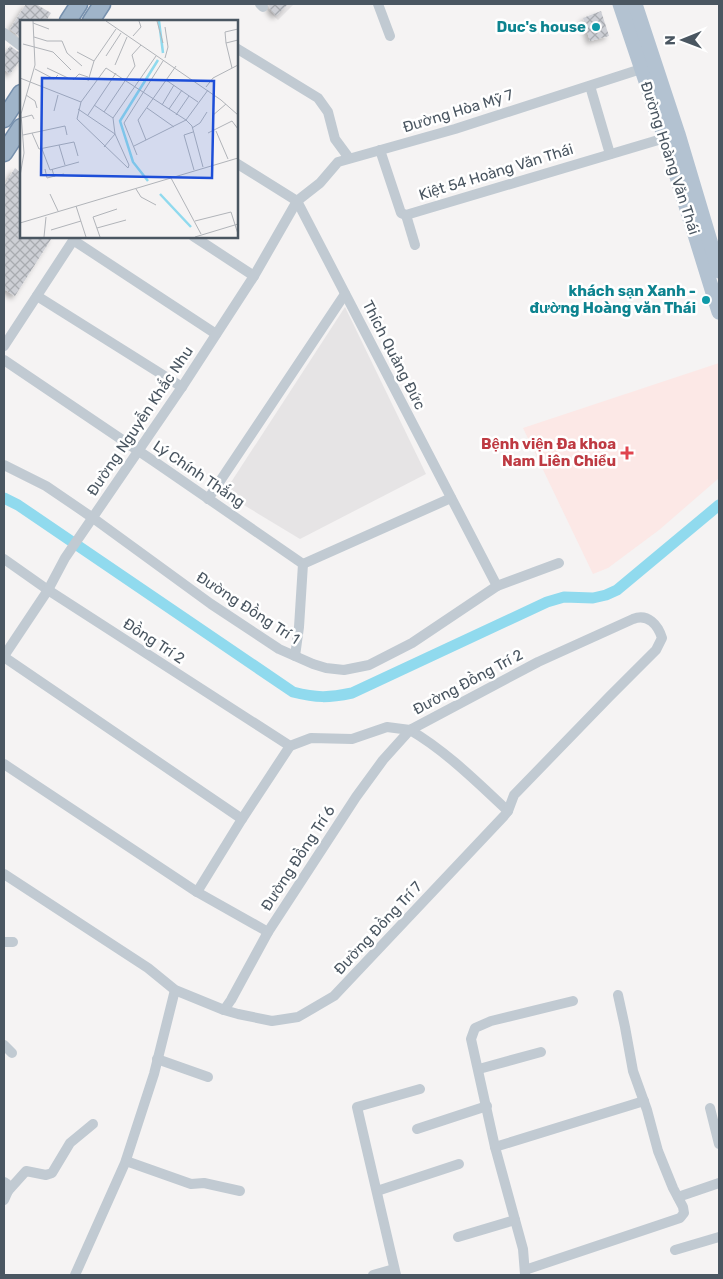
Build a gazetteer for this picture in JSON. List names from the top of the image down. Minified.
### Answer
{"streets":{"main road":["Đường Hoàng Văn Thái"],"street":["Đường Hòa Mỹ 7","Kiệt 54 Hoàng Văn Thái","Thích Quảng Đức","Đường Nguyễn Khắc Nhu","Lý Chính Thắng","Đường Đồng Trí 1","Đồng Trí 2","Đường Đồng Trí 2","Đường Đồng Trí 6","Đường Đồng Trí 7"]},"crossings":[["Đường Hòa Mỹ 7","Đường Hoàng Văn Thái"],["Đường Hòa Mỹ 7","Kiệt 54 Hoàng Văn Thái"],["Đường Hòa Mỹ 7","Thích Quảng Đức"],["Đường Hòa Mỹ 7","Đường Nguyễn Khắc Nhu"],["Đường Hoàng Văn Thái","Kiệt 54 Hoàng Văn Thái"],["Thích Quảng Đức","Đường Nguyễn Khắc Nhu"],["Thích Quảng Đức","Đường Đồng Trí 1"],["Đường Nguyễn Khắc Nhu","Lý Chính Thắng"],["Đường Nguyễn Khắc Nhu","Đường Đồng Trí 1"],["Đường Nguyễn Khắc Nhu","Đồng Trí 2"],["Đồng Trí 2","Đường Đồng Trí 2"],["Đường Đồng Trí 2","Đường Đồng Trí 6"],["Đường Đồng Trí 2","Đường Đồng Trí 7"],["Đường Đồng Trí 6","Đường Đồng Trí 7"]],"places":{"other":["Duc's house","khách sạn Xanh - đường Hoàng văn Thái"],"health":["Bệnh viện Đa khoa Nam Liên Chiểu"]},"north":"left"}
